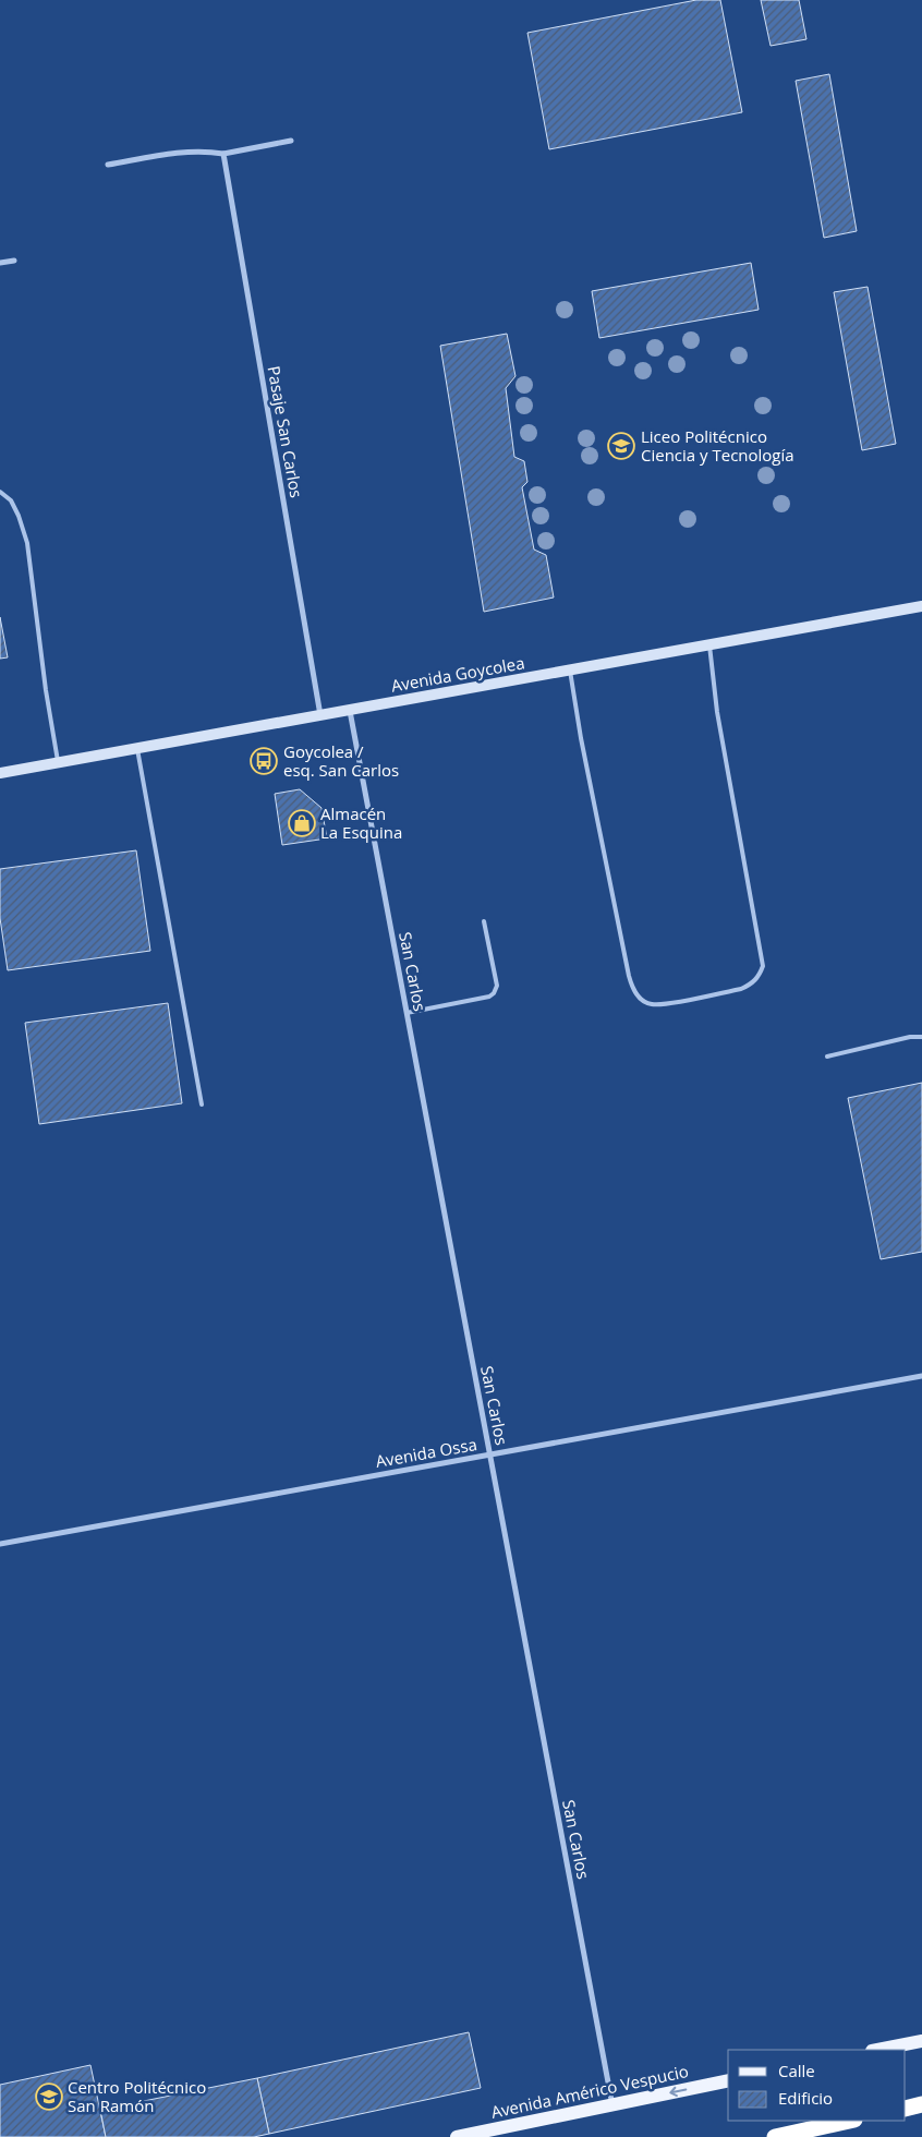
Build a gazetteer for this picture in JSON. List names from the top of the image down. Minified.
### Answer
{"streets":{"main road":["Avenida Américo Vespucio"],"street":["Pasaje San Carlos","Avenida Goycolea","San Carlos","Avenida Ossa"]},"crossings":[["Pasaje San Carlos","Avenida Goycolea"],["Avenida Goycolea","San Carlos"],["San Carlos","Avenida Ossa"],["San Carlos","Avenida Américo Vespucio"]],"one_way":["Avenida Américo Vespucio"],"places":{"school or university":["Liceo Politécnico Ciencia y Tecnología","Centro Politécnico San Ramón"],"bus stop":["Goycolea / esq. San Carlos"],"shop":["Almacén La Esquina"]},"legend":["Calle","Edificio"]}
